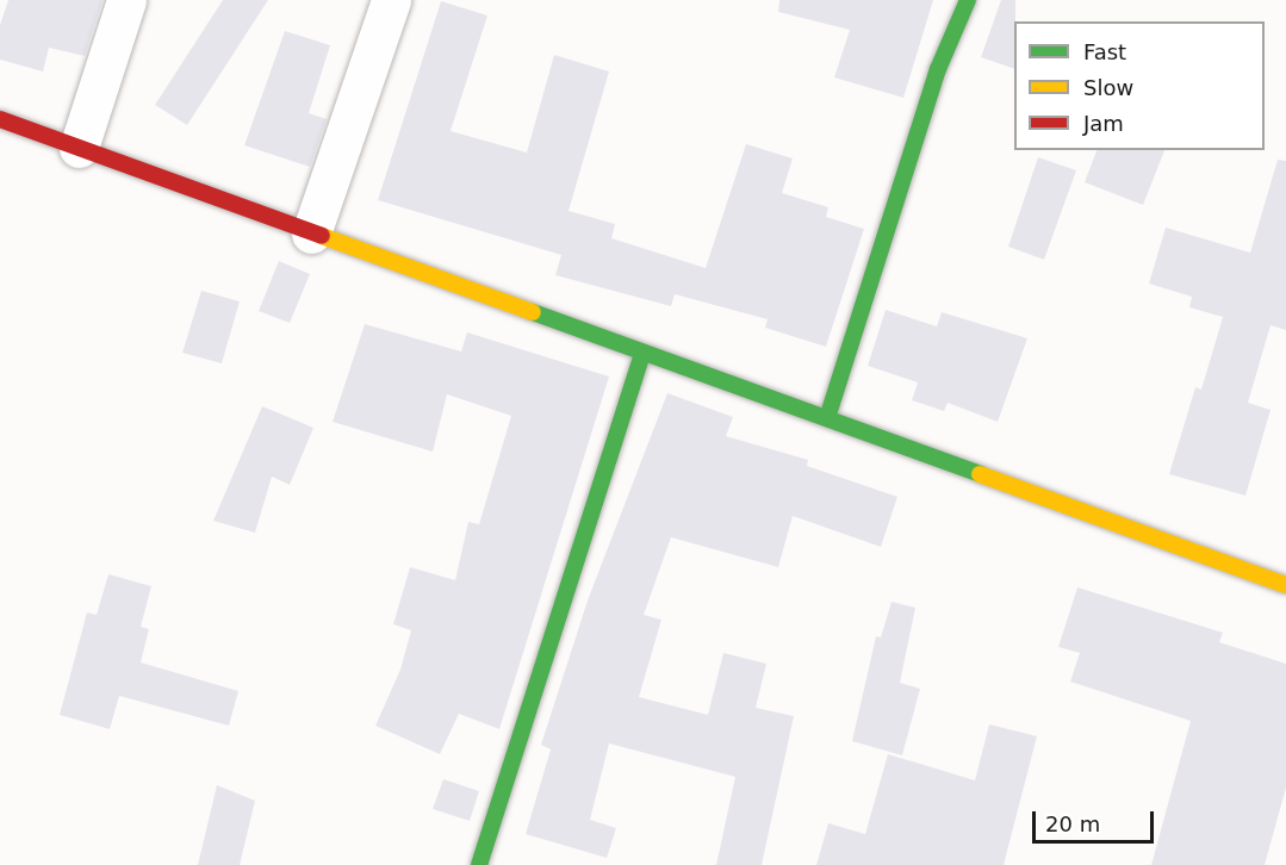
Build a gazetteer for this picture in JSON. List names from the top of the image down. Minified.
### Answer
{"legend":["Fast","Slow","Jam"],"scale_bar":"20 m"}
